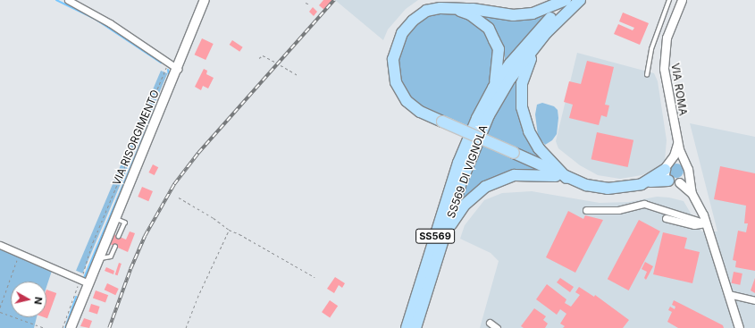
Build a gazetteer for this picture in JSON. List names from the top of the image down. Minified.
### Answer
{"streets":{"highway":["SS569 DI VIGNOLA","SS569"],"main road":["VIA RISORGIMENTO"],"street":["VIA ROMA"]},"north":"right"}
